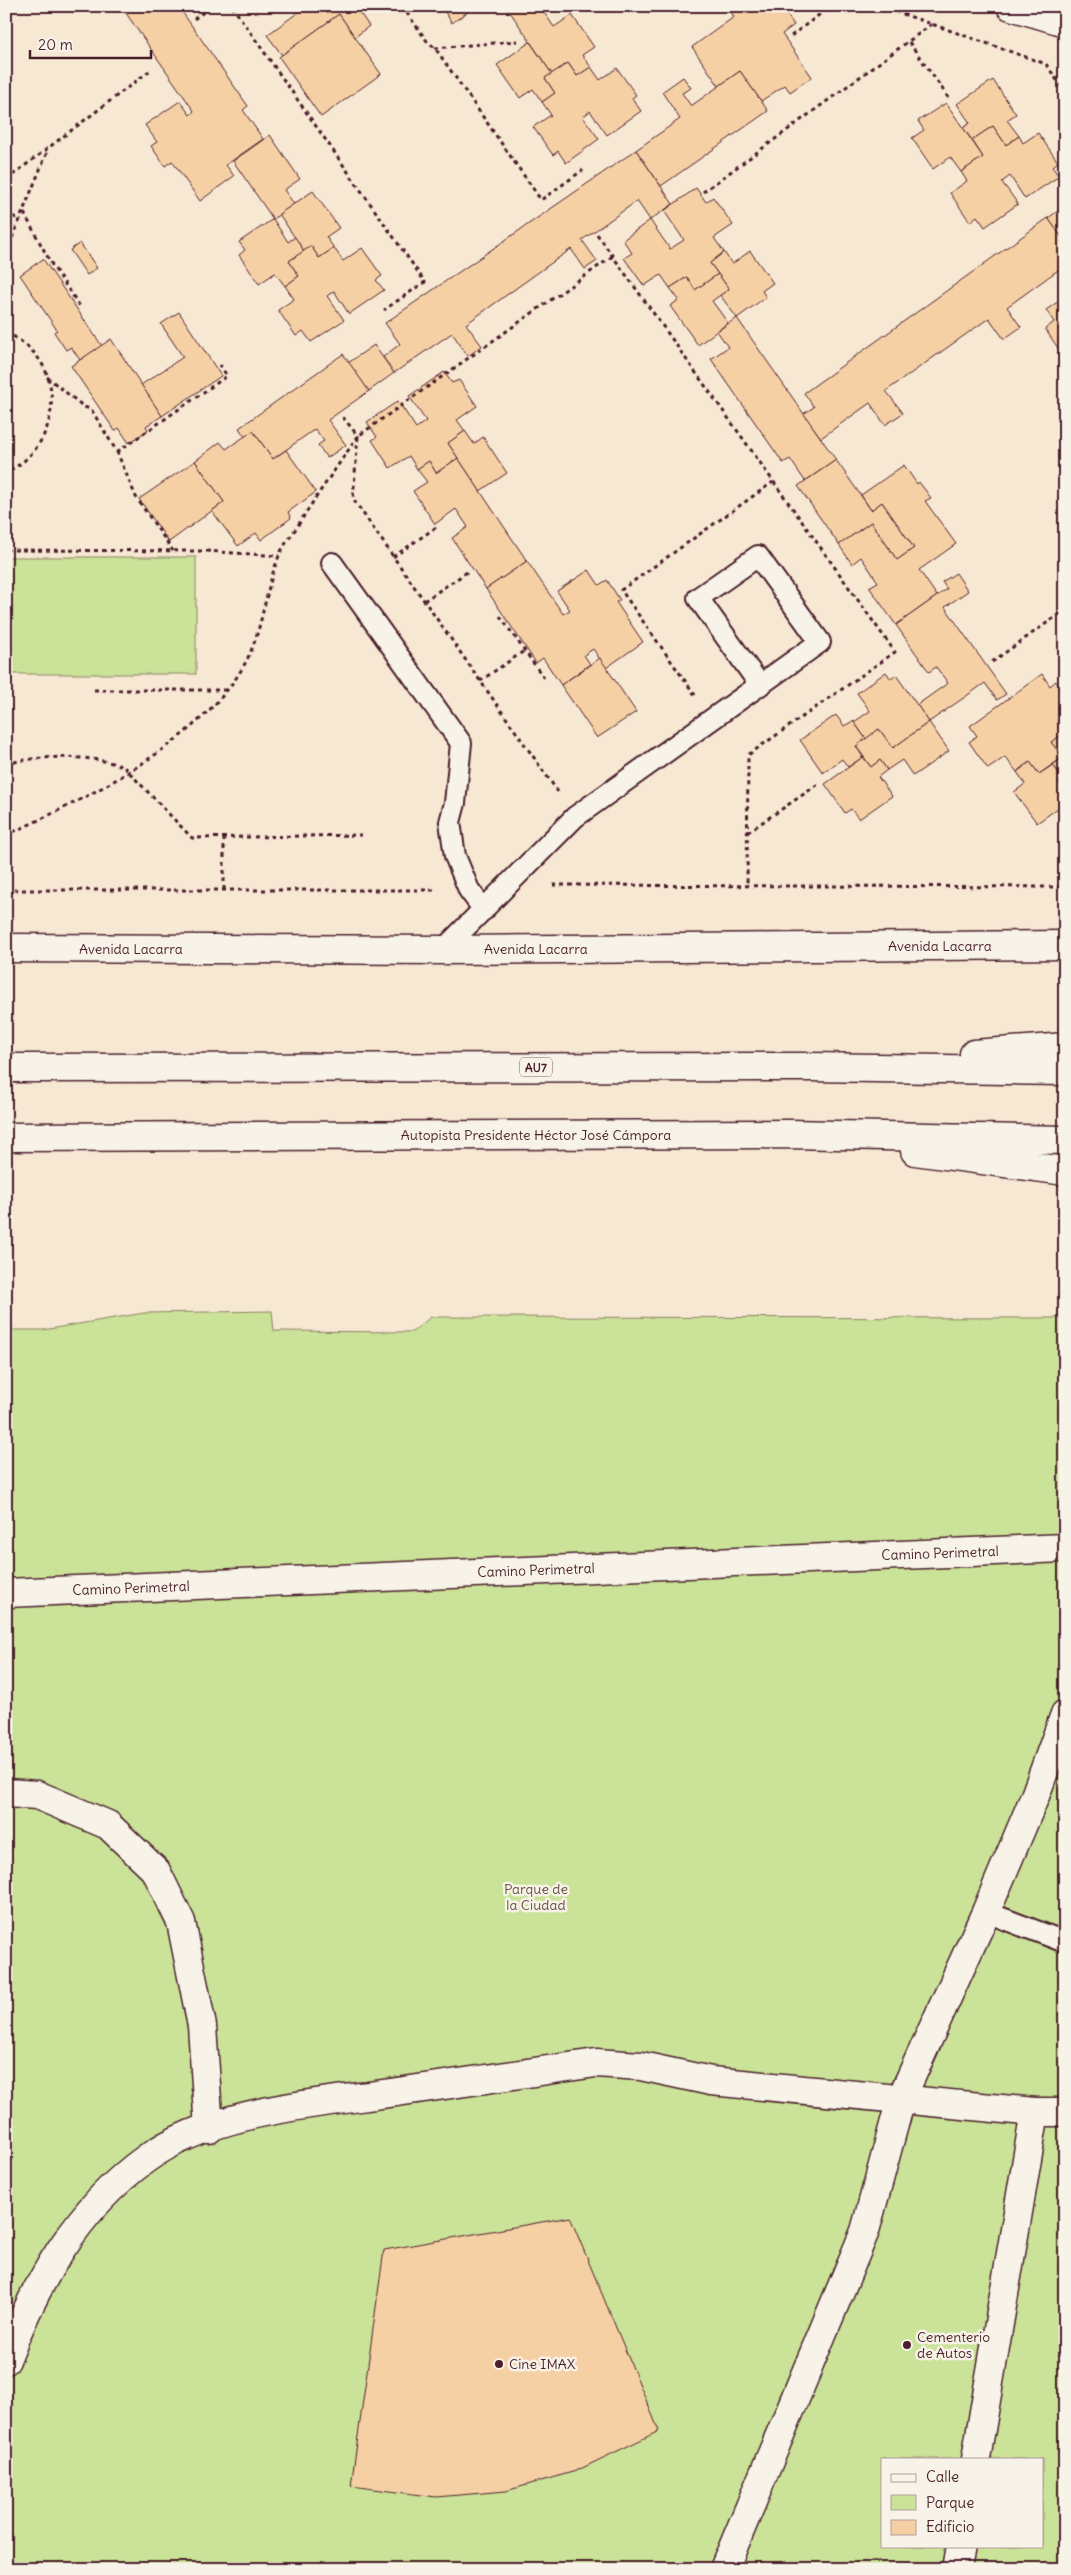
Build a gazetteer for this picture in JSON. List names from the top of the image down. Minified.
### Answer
{"streets":{"main road":["Avenida Lacarra","AU7","Autopista Presidente Héctor José Cámpora","Camino Perimetral"]},"parks":["Parque de la Ciudad"],"places":["Cementerio de Autos","Cine IMAX"],"legend":["Calle","Parque","Edificio"],"scale_bar":"20 m"}
